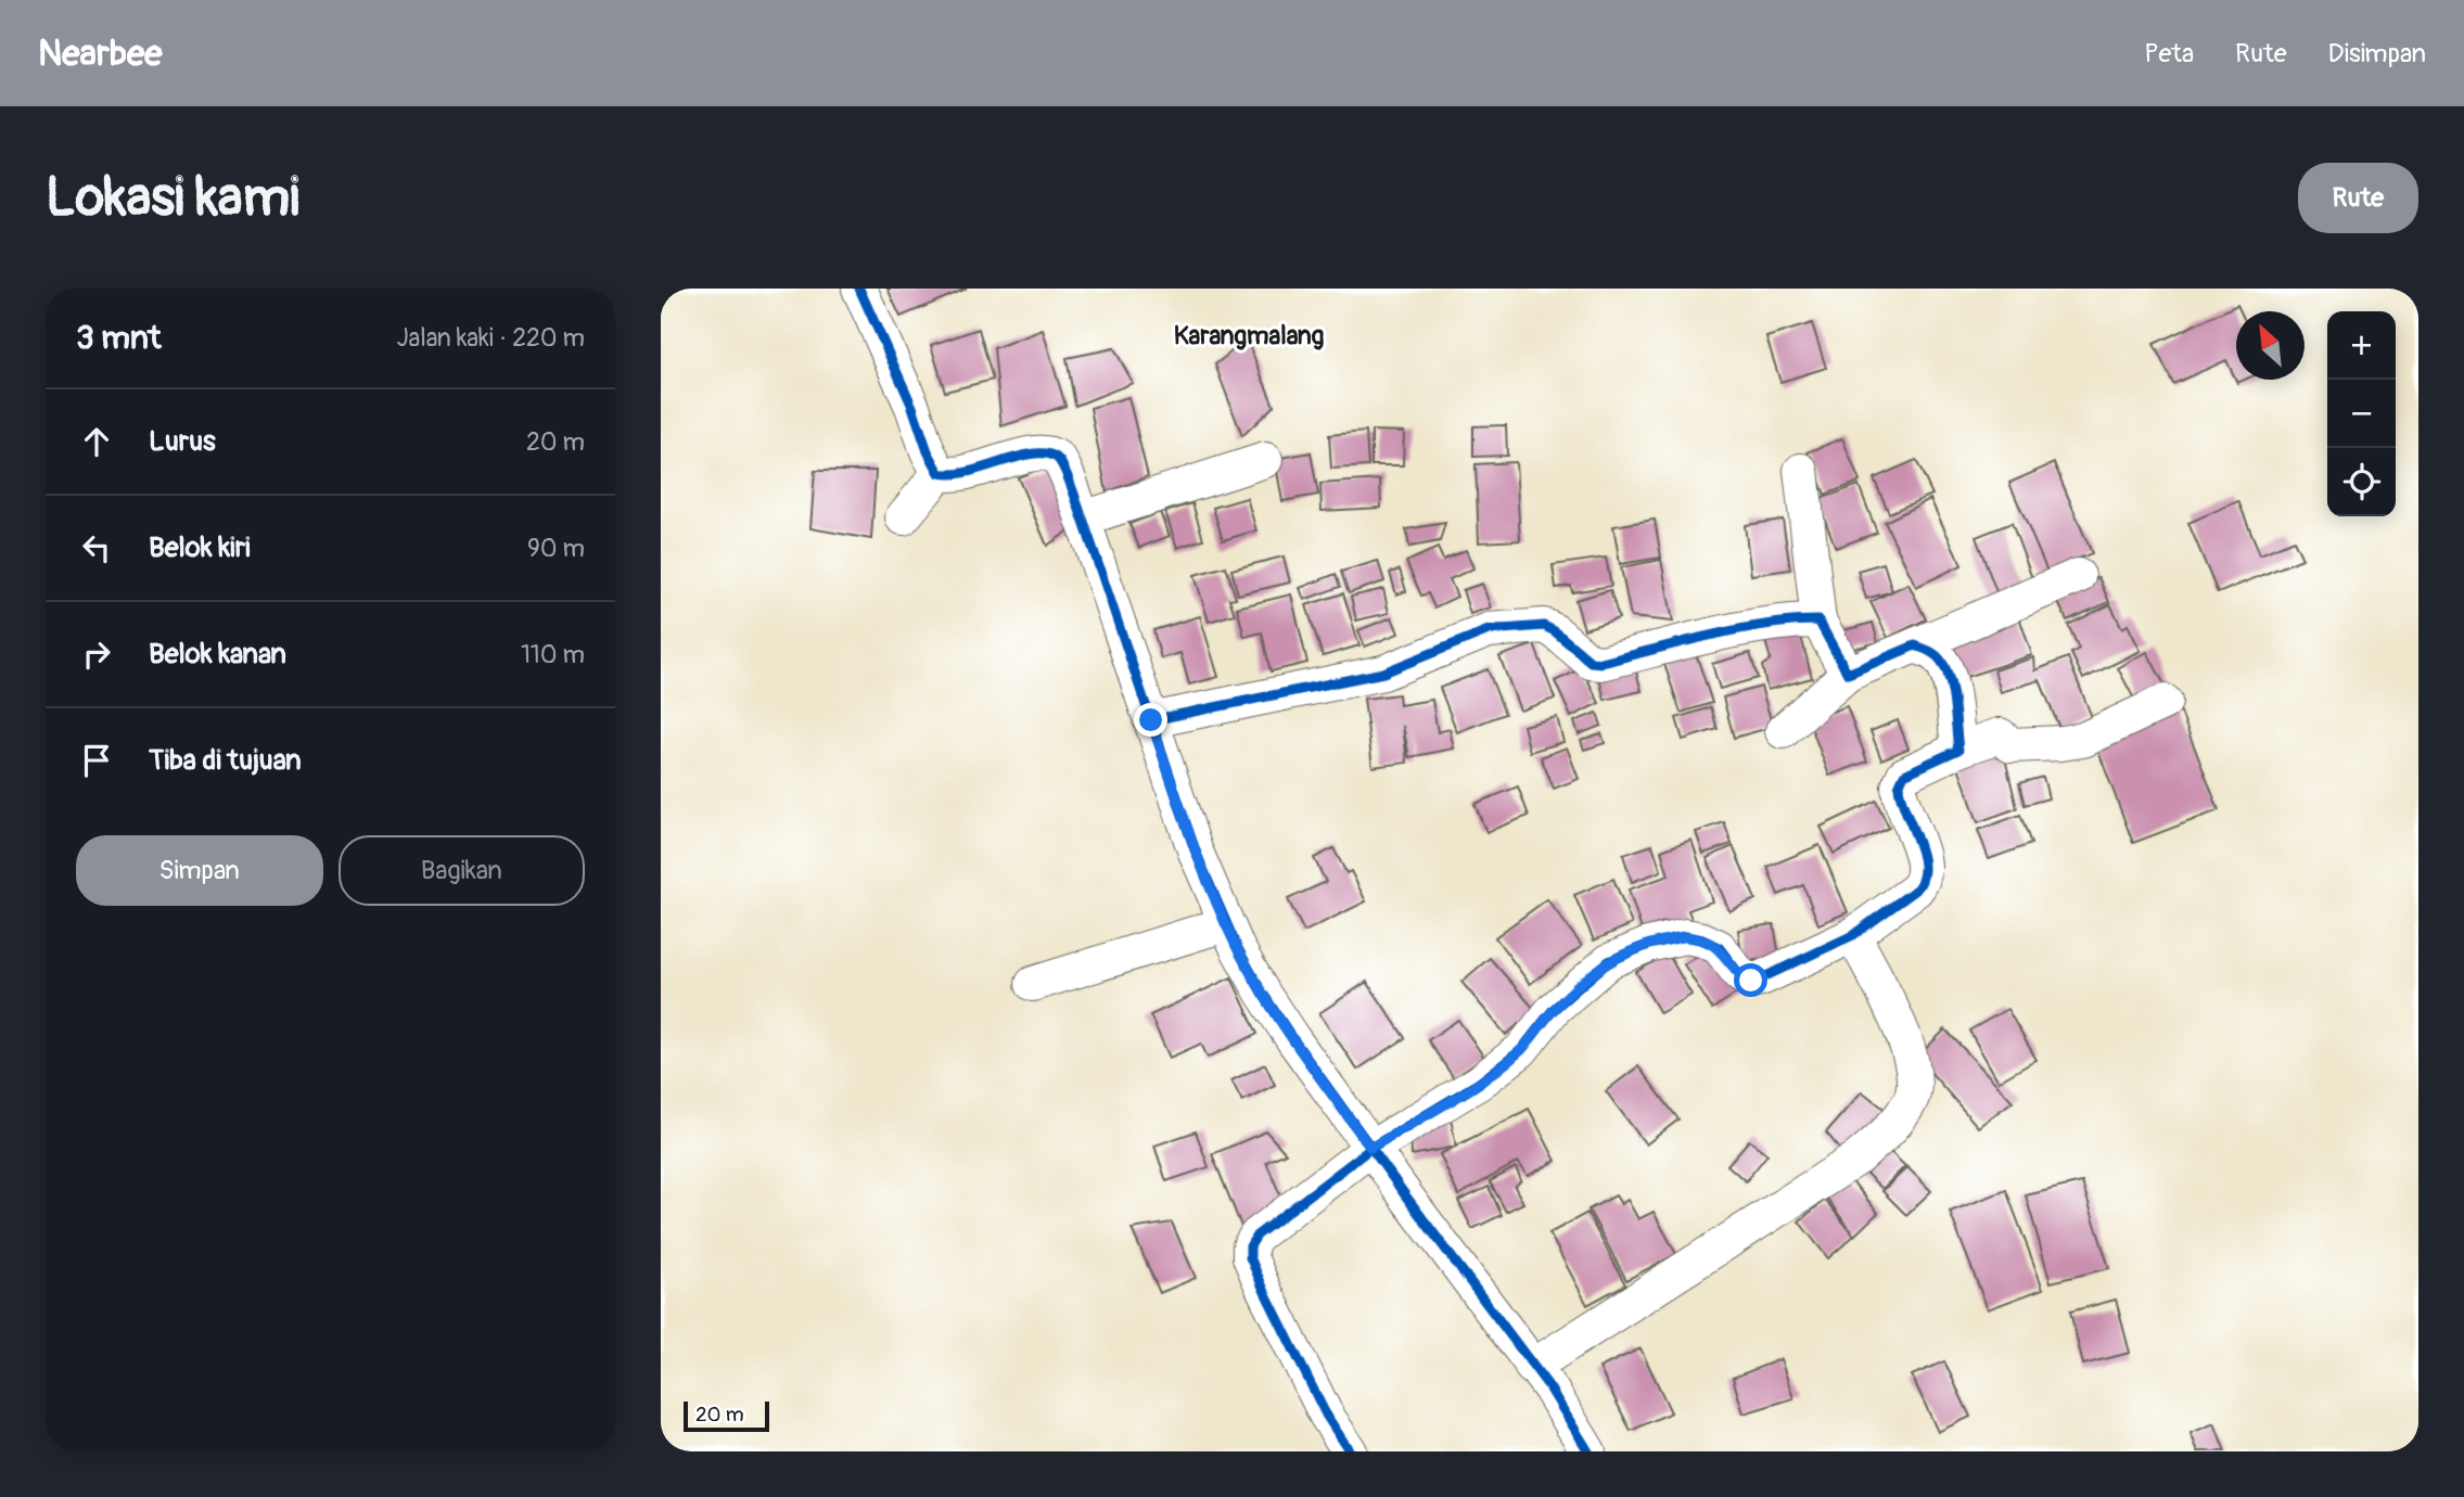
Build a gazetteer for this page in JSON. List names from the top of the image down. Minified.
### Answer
{"districts":["Karangmalang"],"scale_bar":"20 m","north":"top left","page":{"header":"Nearbee","nav":["Peta","Rute","Disimpan"],"buttons":["Rute",["Simpan","Bagikan"]],"title":"Lokasi kami","heading":["3 mnt","Jalan kaki · 220 m"],"map_buttons":["+","−"],"list":[["Lurus","20 m"],["Belok kiri","90 m"],["Belok kanan","110 m"],"Tiba di tujuan"],"scale":"20 m"}}
